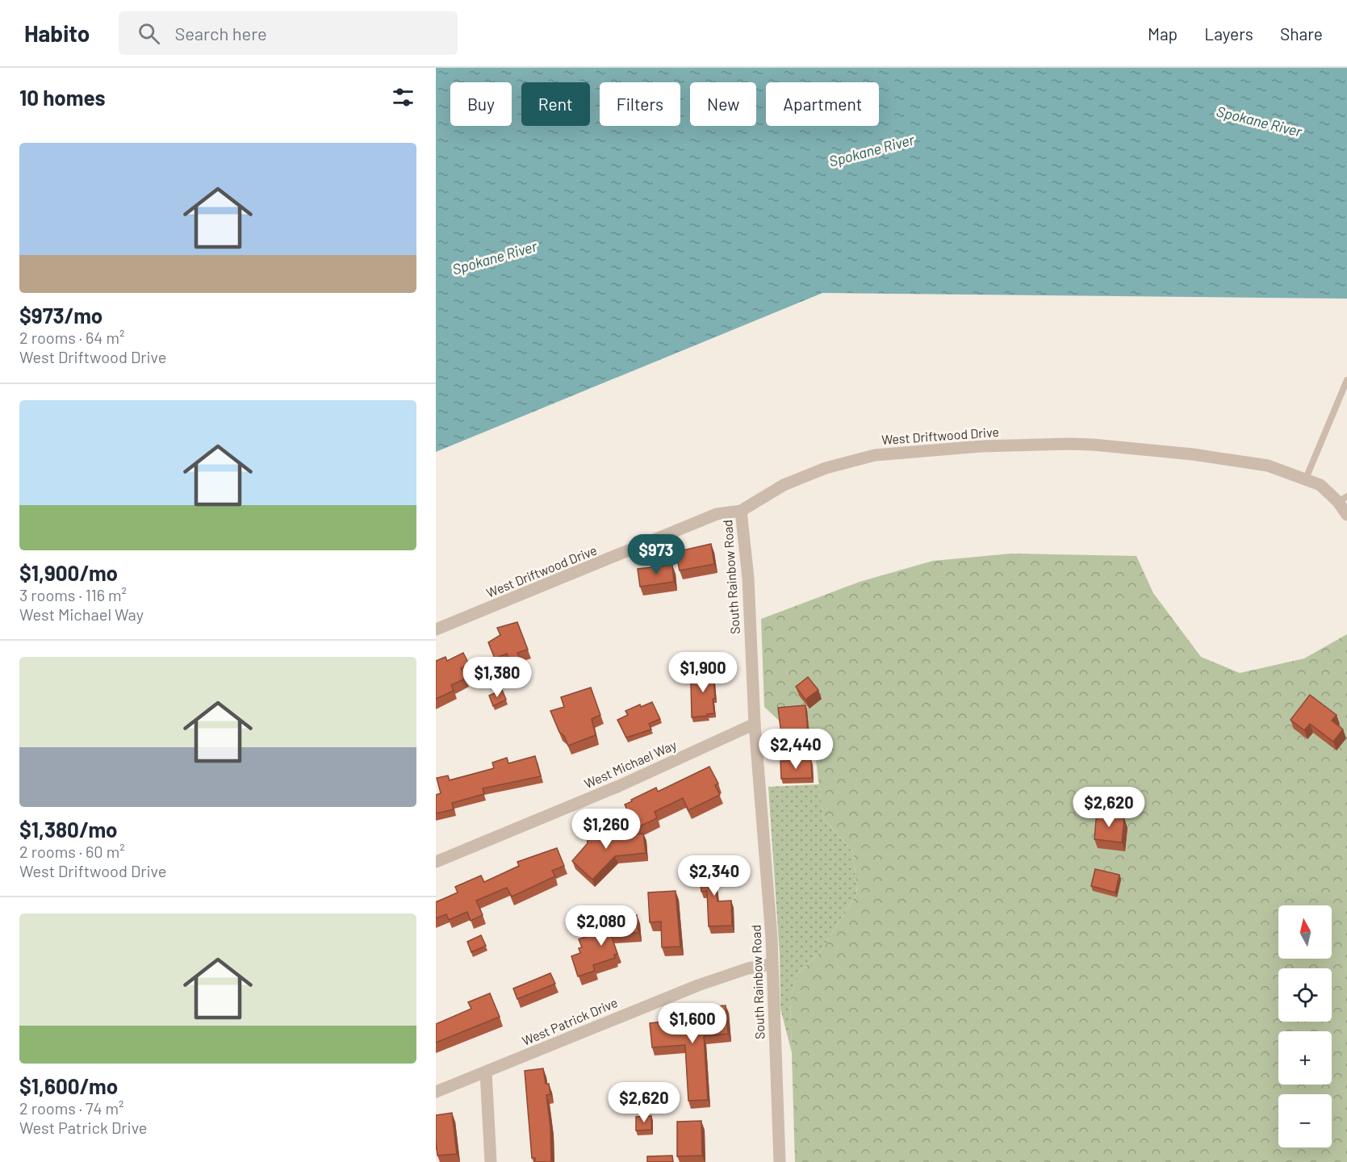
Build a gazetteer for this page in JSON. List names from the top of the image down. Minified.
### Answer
{"streets":{"street":["West Driftwood Drive","South Rainbow Road","West Michael Way","West Patrick Drive"]},"crossings":[["West Driftwood Drive","South Rainbow Road"],["South Rainbow Road","West Michael Way"],["South Rainbow Road","West Patrick Drive"]],"water":["Spokane River"],"north":"top","page":{"header":"Habito","search":"Search here","nav":["Map","Layers","Share"],"heading":"10 homes","chip":["Buy","Rent","Filters","New","Apartment"],"list":[{"name":"$973/mo","note":"2 rooms · 64 m² · West Driftwood Drive"},{"name":"$1,900/mo","note":"3 rooms · 116 m² · West Michael Way"},{"name":"$1,380/mo","note":"2 rooms · 60 m² · West Driftwood Drive"},{"name":"$1,600/mo","note":"2 rooms · 74 m² · West Patrick Drive"}],"price":["$973","$1,900","$1,380","$2,440","$2,620","$1,260","$2,340","$2,080","$1,600","$2,620"],"map_buttons":["+","−"]}}
